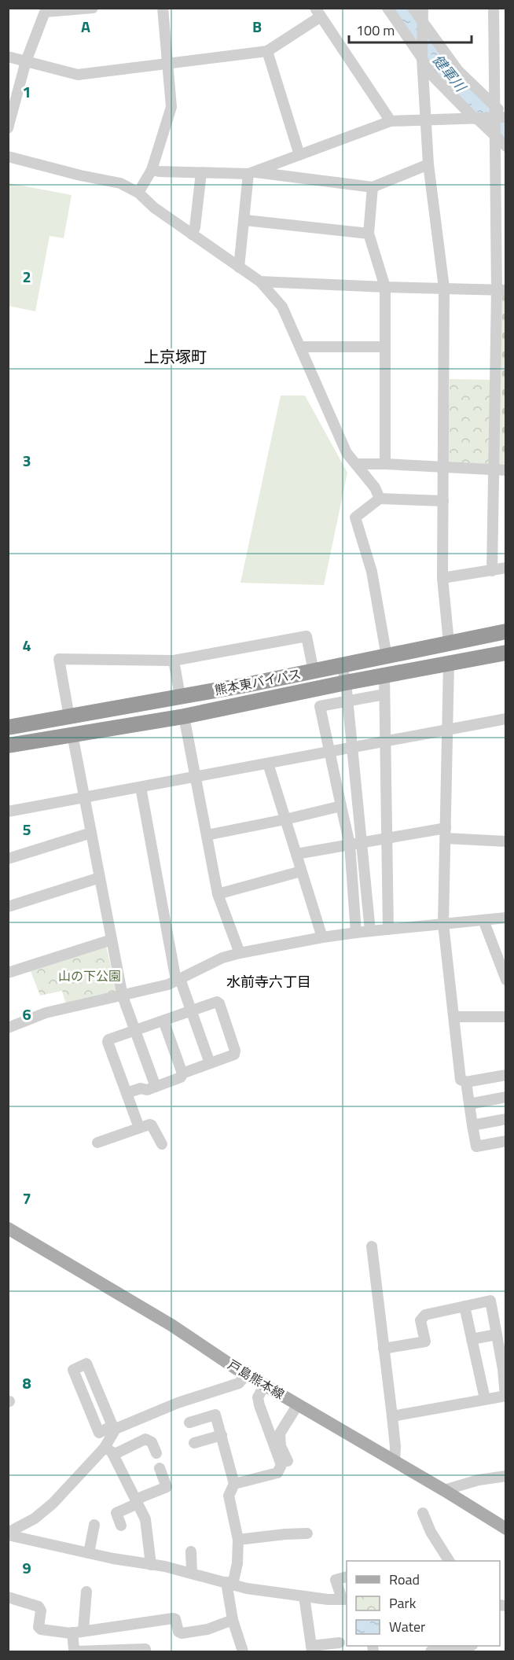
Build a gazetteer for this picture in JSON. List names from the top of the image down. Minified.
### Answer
{"streets":{"highway":["熊本東バイパス"],"main road":["戸島熊本線"]},"districts":["上京塚町","水前寺六丁目"],"water":["健軍川"],"parks":["山の下公園"],"legend":["Road","Park","Water"],"scale_bar":"100 m","grid":{"columns":["A","B"],"rows":["1","2","3","4","5","6","7","8","9"]}}
